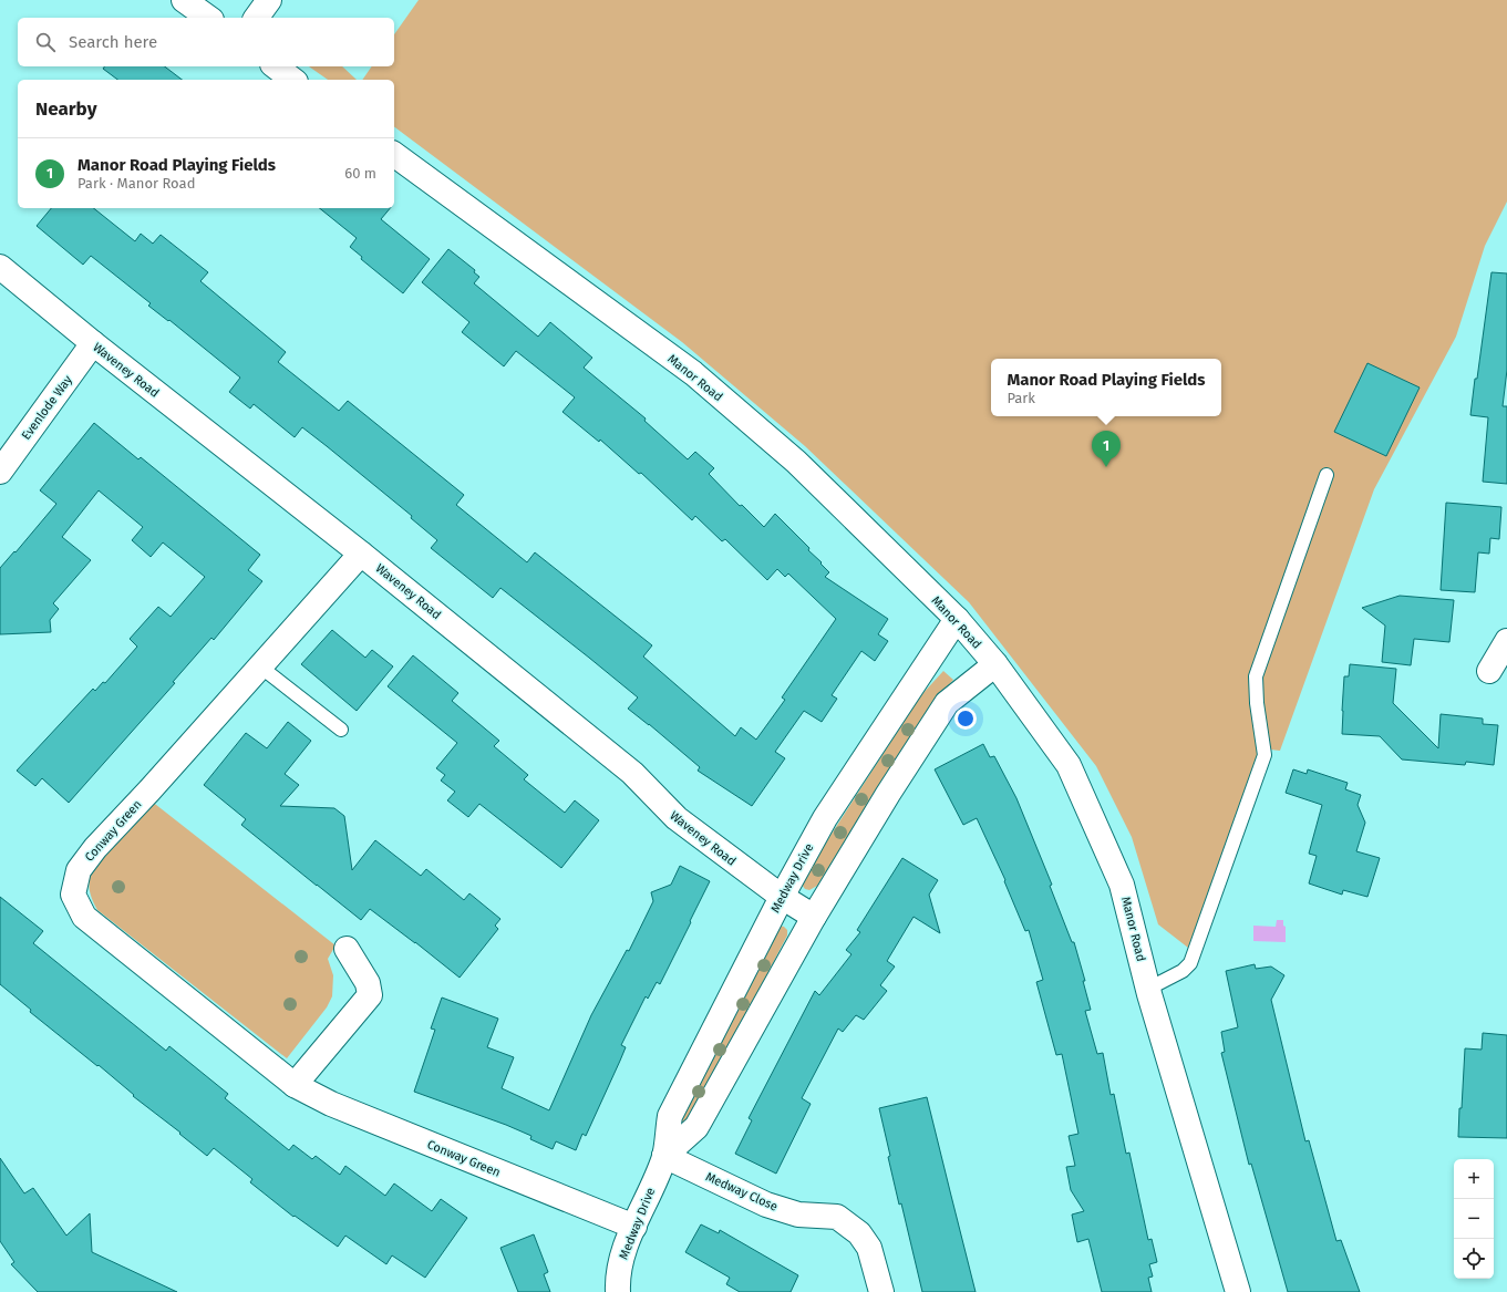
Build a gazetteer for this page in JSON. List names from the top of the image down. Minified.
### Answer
{"streets":{"street":["Waveney Road","Manor Road","Evenlode Way","Conway Green","Medway Drive","Medway Close"]},"crossings":[["Waveney Road","Evenlode Way"],["Waveney Road","Conway Green"],["Waveney Road","Medway Drive"],["Manor Road","Medway Drive"],["Conway Green","Medway Drive"],["Medway Drive","Medway Close"]],"page":{"search":"Search here","heading":"Nearby","list":[{"mark":"1","name":"Manor Road Playing Fields","note":"Park · Manor Road","value":"60 m"}],"popup":["Manor Road Playing Fields","Park"],"pins":"1","map_buttons":["+","−"]}}
